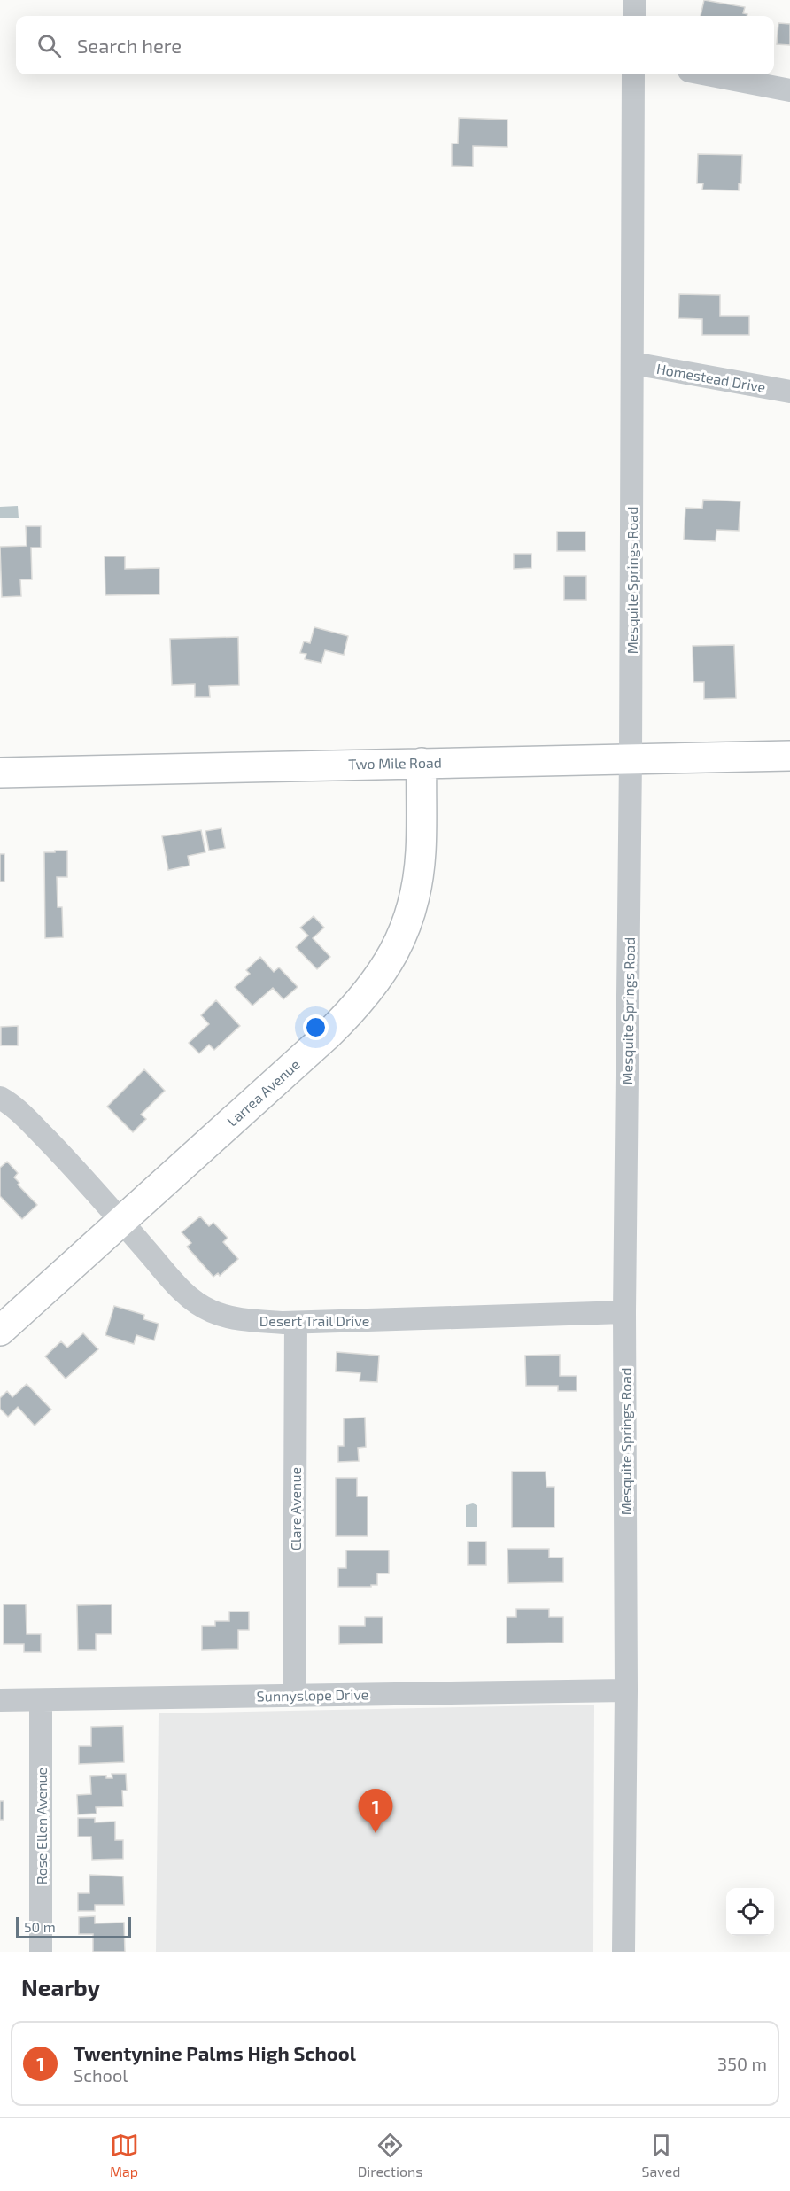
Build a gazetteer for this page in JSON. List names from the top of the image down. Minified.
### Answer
{"streets":{"main road":["Two Mile Road","Larrea Avenue"],"street":["Homestead Drive","Mesquite Springs Road","Desert Trail Drive","Clare Avenue","Sunnyslope Drive","Rose Ellen Avenue"]},"crossings":[["Homestead Drive","Mesquite Springs Road"],["Mesquite Springs Road","Two Mile Road"],["Mesquite Springs Road","Desert Trail Drive"],["Mesquite Springs Road","Sunnyslope Drive"],["Two Mile Road","Larrea Avenue"],["Larrea Avenue","Desert Trail Drive"],["Desert Trail Drive","Clare Avenue"],["Clare Avenue","Sunnyslope Drive"],["Sunnyslope Drive","Rose Ellen Avenue"]],"scale_bar":"50 m","page":{"search":"Search here","pins":"1","scale":"50 m","heading":"Nearby","list":[{"mark":"1","name":"Twentynine Palms High School","note":"School","value":"350 m"}],"nav":["Map","Directions","Saved"]}}
